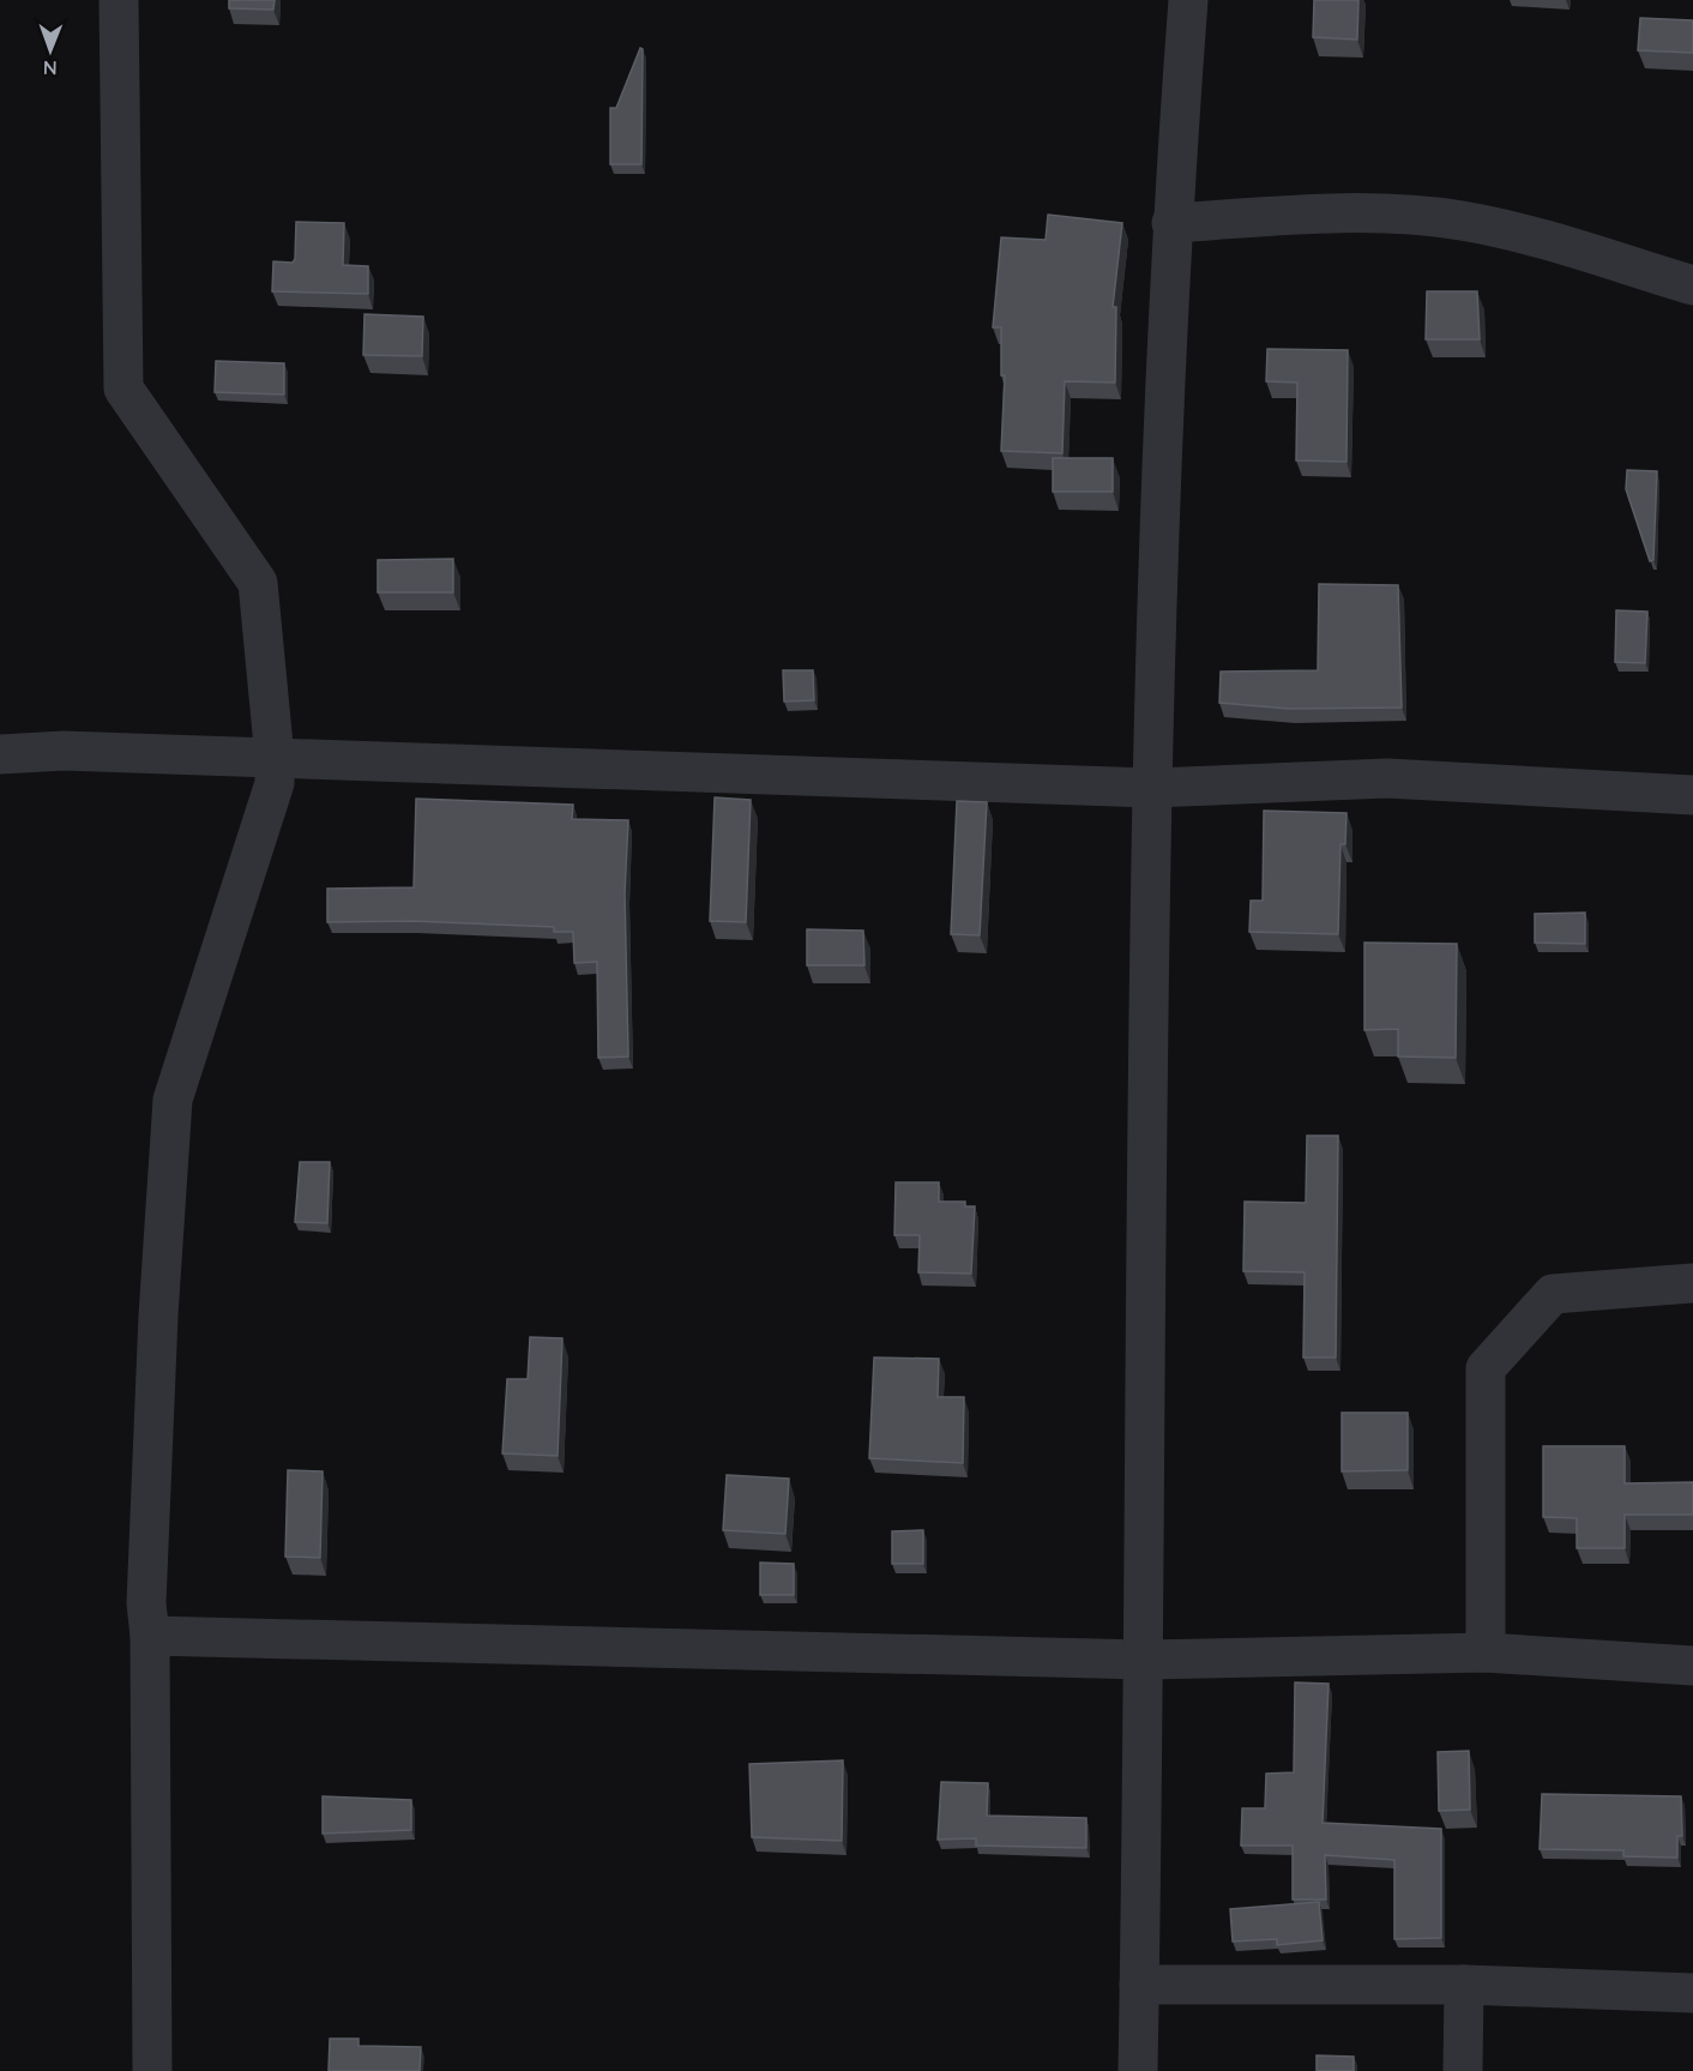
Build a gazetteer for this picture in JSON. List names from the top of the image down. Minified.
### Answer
{"north":"bottom"}
